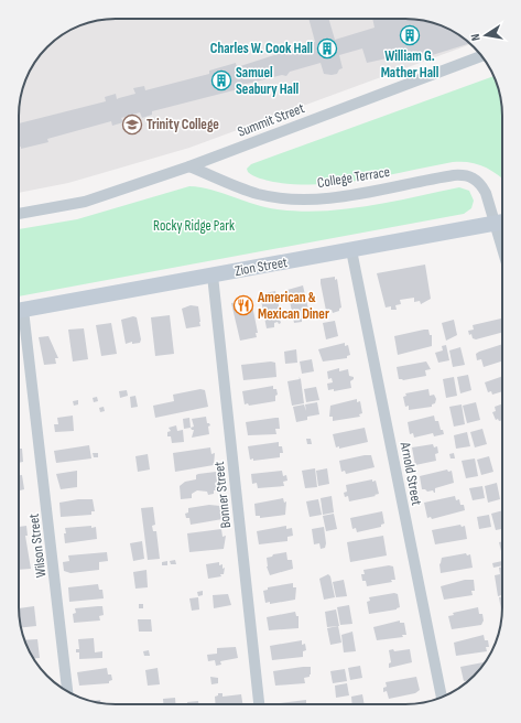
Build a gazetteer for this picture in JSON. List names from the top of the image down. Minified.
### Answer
{"streets":{"main road":["Zion Street"],"street":["Summit Street","College Terrace","Arnold Street","Bonner Street","Wilson Street"]},"crossings":[["Summit Street","College Terrace"],["Zion Street","Arnold Street"],["Zion Street","Bonner Street"]],"parks":["Rocky Ridge Park"],"places":{"building":["William G. Mather Hall","Charles W. Cook Hall","Samuel Seabury Hall"],"school or university":["Trinity College"],"restaurant":["American & Mexican Diner"]},"north":"left"}
